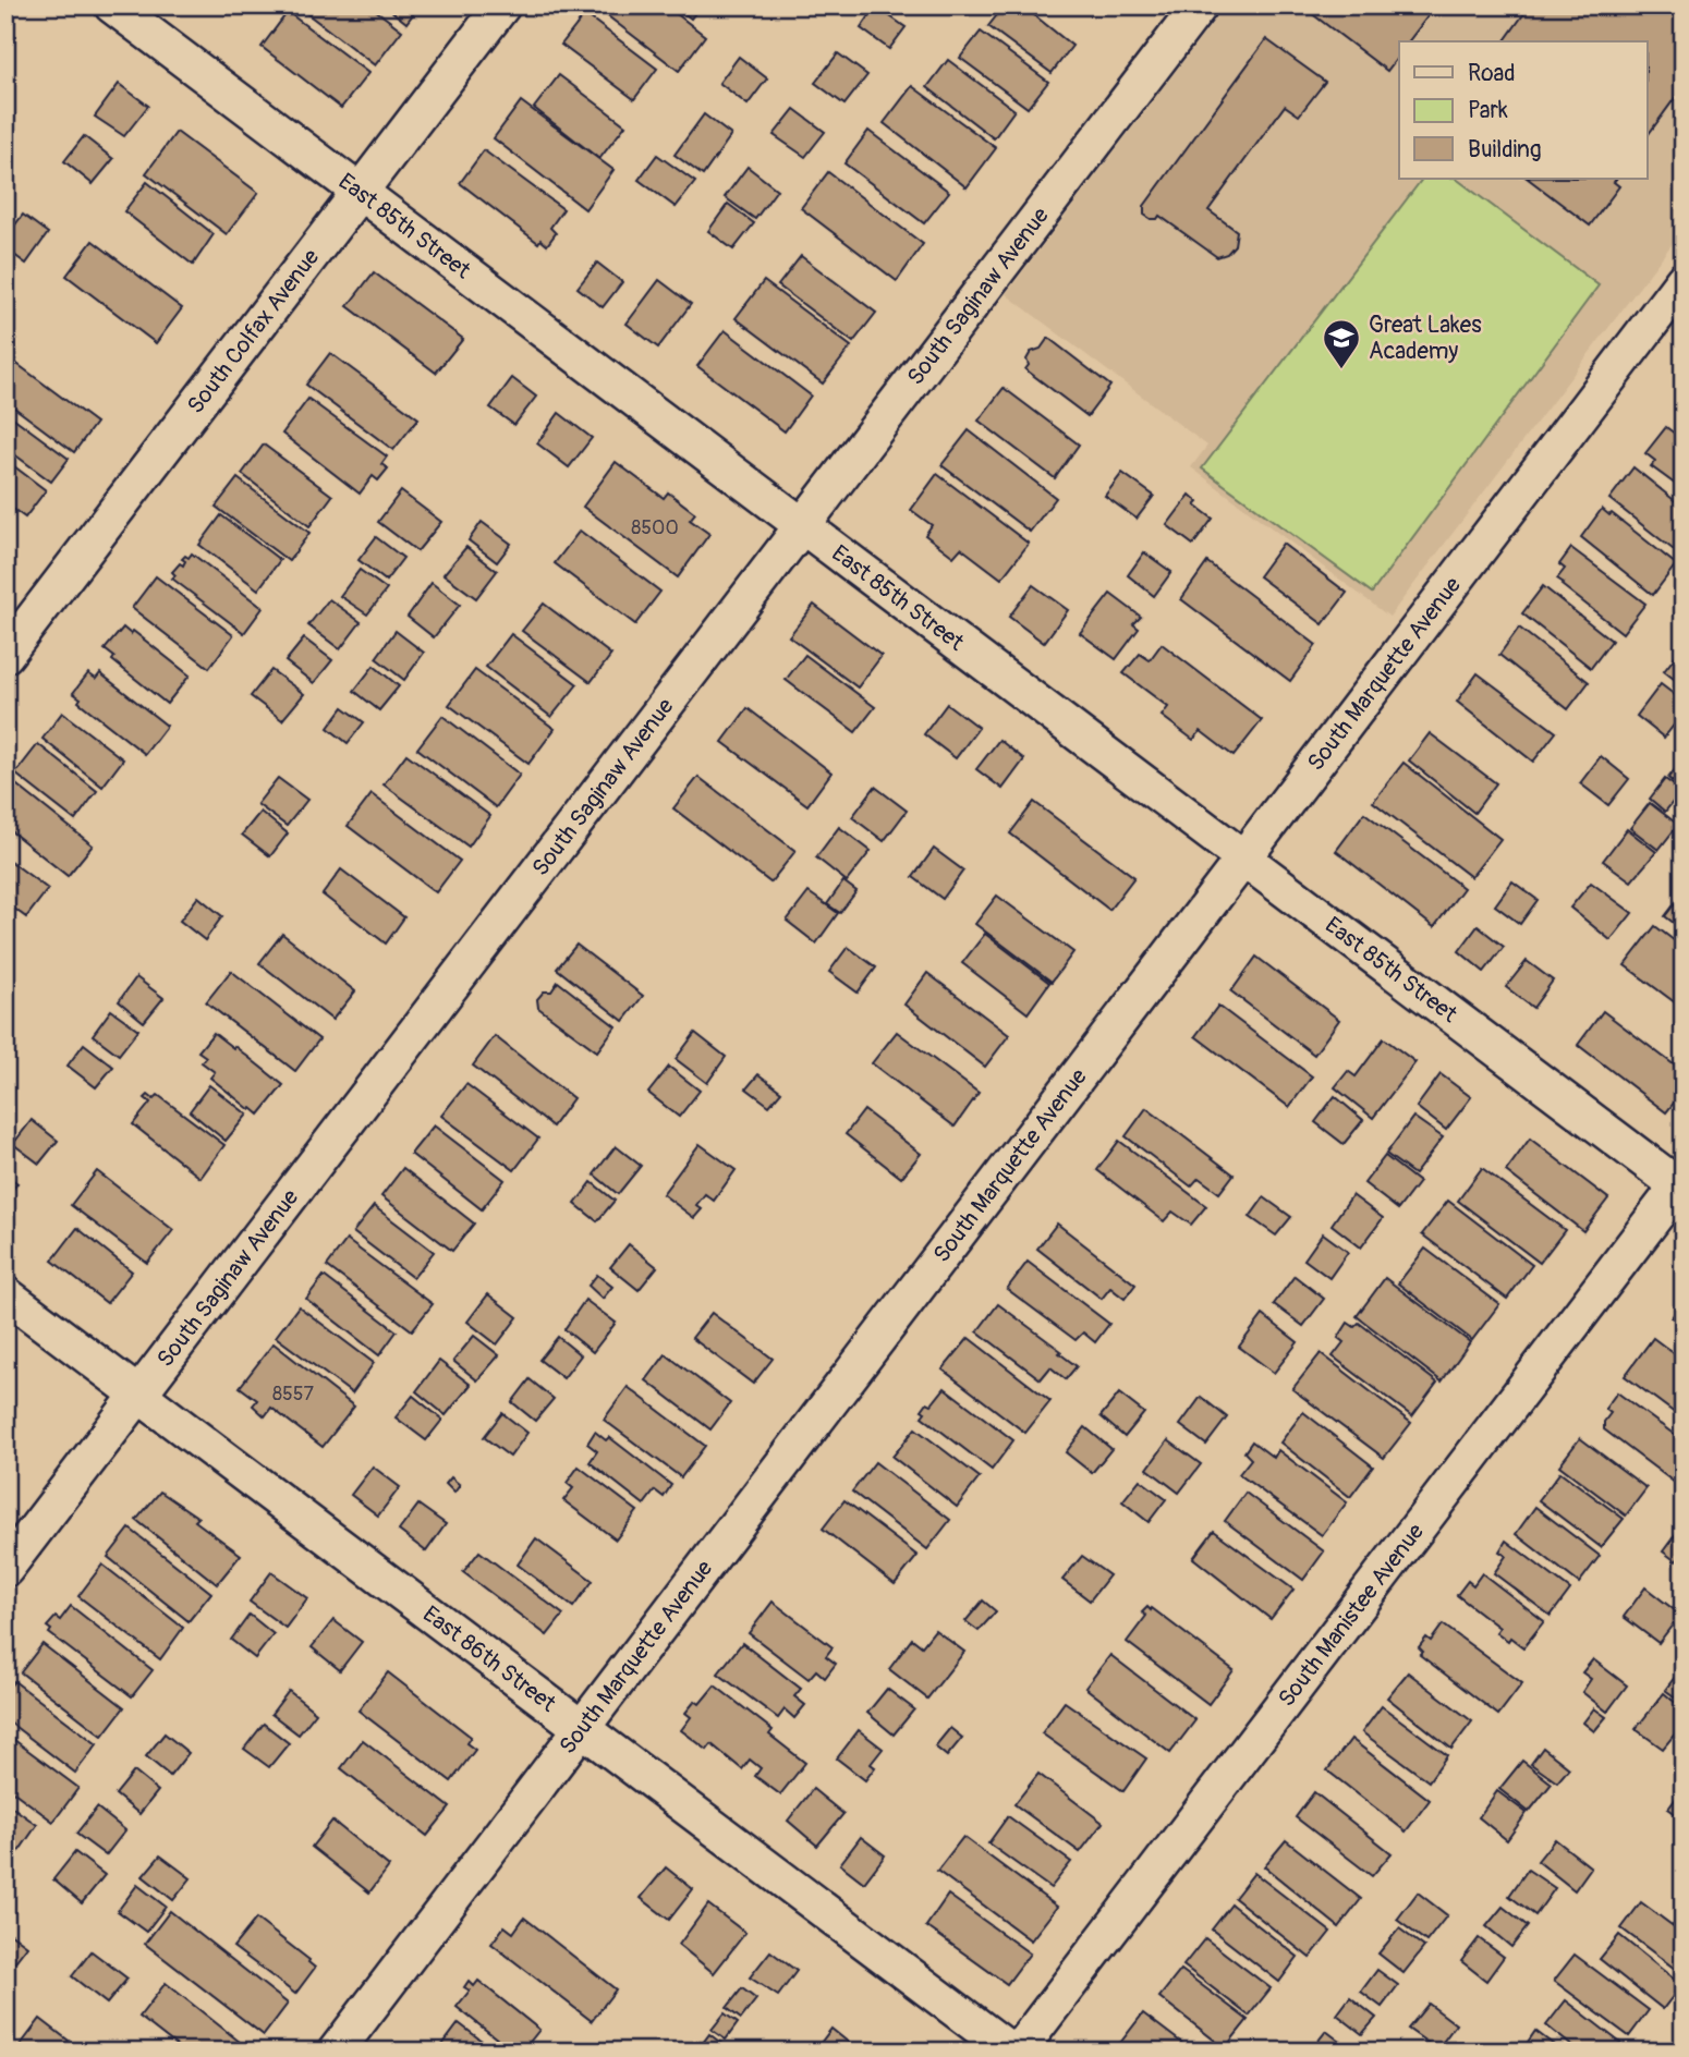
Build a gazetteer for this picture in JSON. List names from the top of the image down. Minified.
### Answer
{"streets":{"street":["East 85th Street","South Saginaw Avenue","South Colfax Avenue","South Marquette Avenue","South Manistee Avenue","East 86th Street"]},"crossings":[["East 85th Street","South Saginaw Avenue"],["East 85th Street","South Colfax Avenue"],["East 85th Street","South Marquette Avenue"],["East 85th Street","South Manistee Avenue"],["South Saginaw Avenue","East 86th Street"],["South Marquette Avenue","East 86th Street"]],"places":{"school or university":["Great Lakes Academy"]},"house_numbers":["8500","8557"],"legend":["Road","Park","Building"]}
